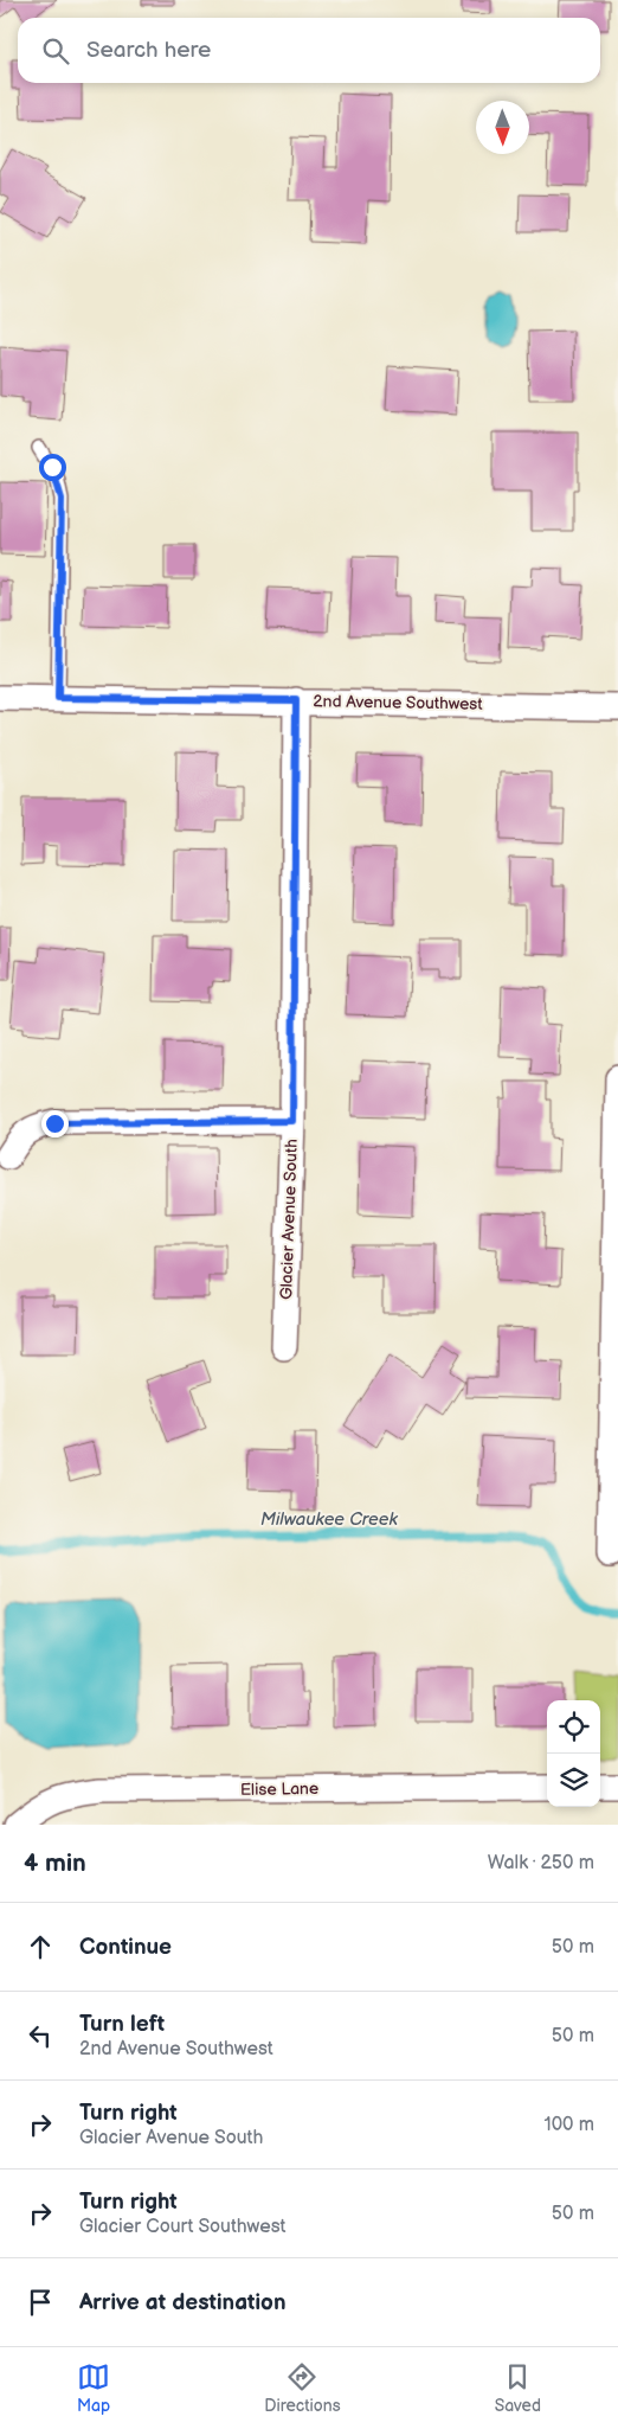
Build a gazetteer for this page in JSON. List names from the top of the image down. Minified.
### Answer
{"streets":{"street":["2nd Avenue Southwest","Glacier Avenue South","Elise Lane"]},"crossings":[["2nd Avenue Southwest","Glacier Avenue South"]],"water":["Milwaukee Creek"],"north":"bottom","page":{"search":"Search here","heading":["4 min","Walk · 250 m"],"list":[["Continue","50 m"],["Turn left","2nd Avenue Southwest","50 m"],["Turn right","Glacier Avenue South","100 m"],["Turn right","Glacier Court Southwest","50 m"],"Arrive at destination"],"nav":["Map","Directions","Saved"]}}
